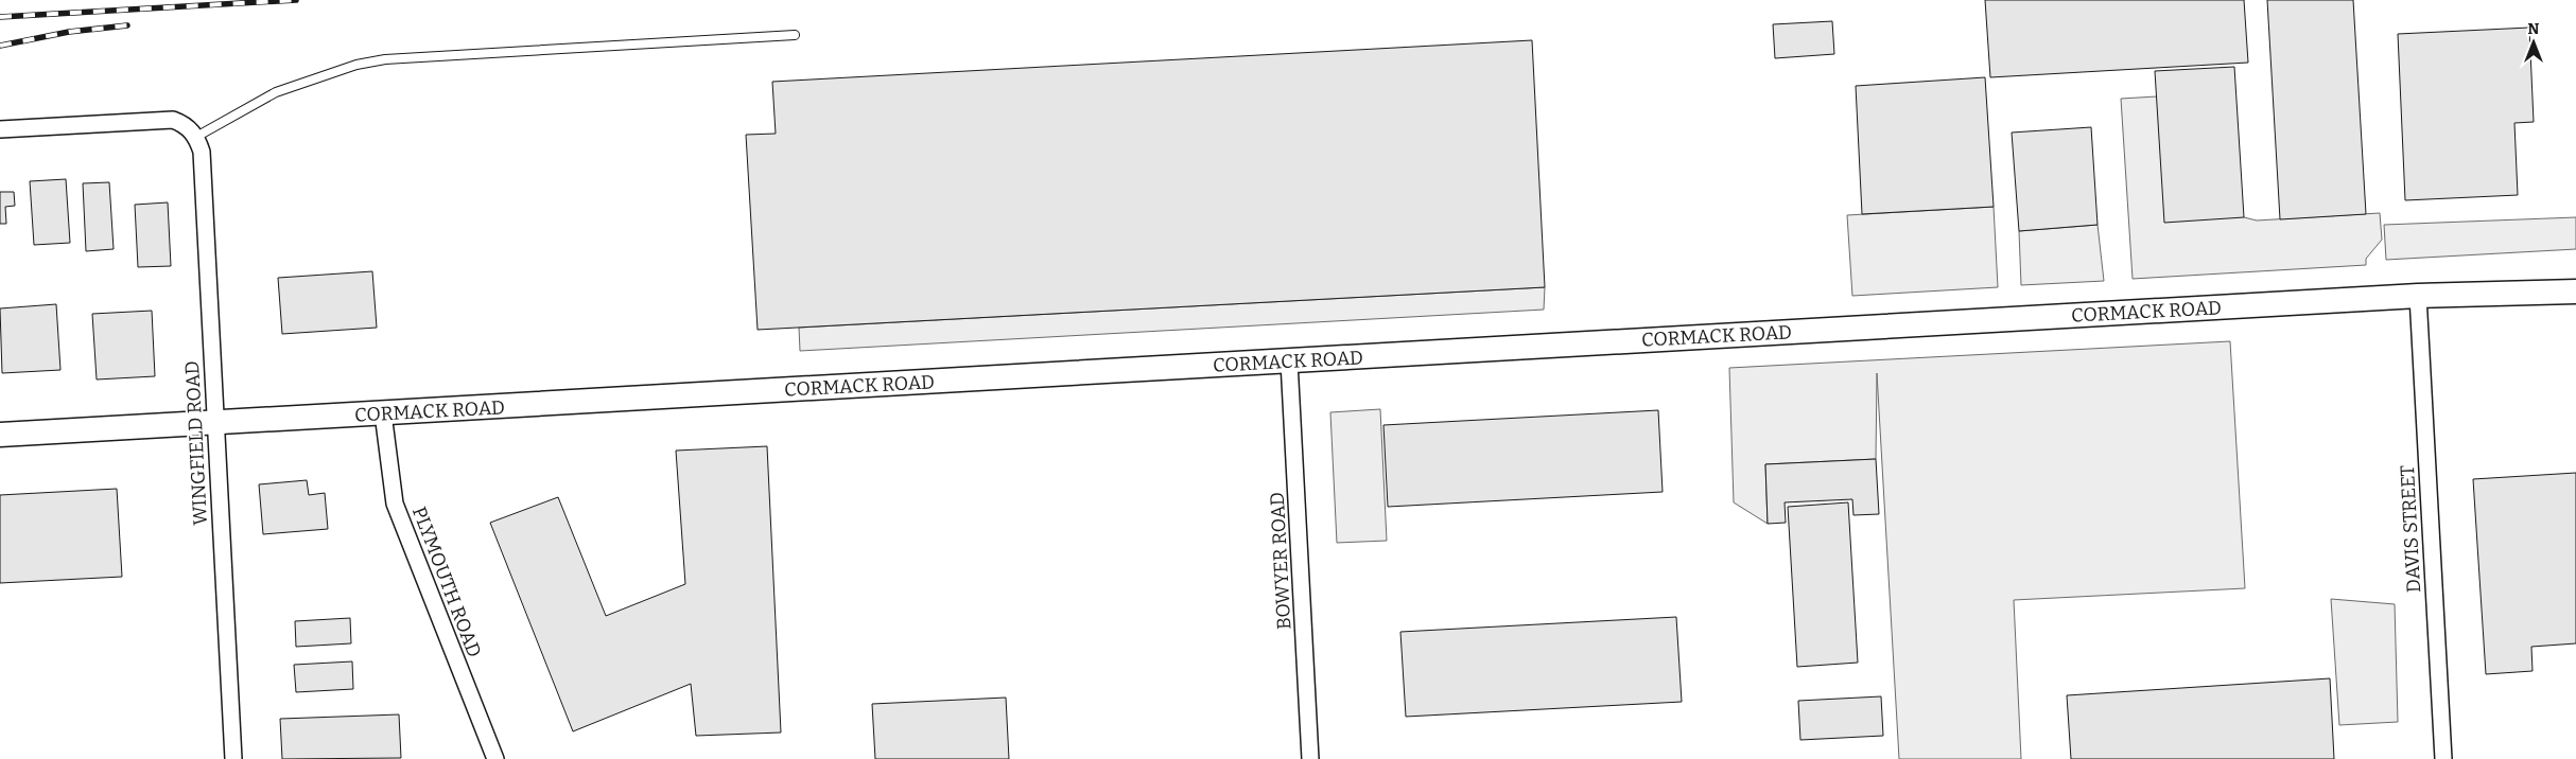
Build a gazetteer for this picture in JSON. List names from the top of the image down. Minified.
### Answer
{"streets":{"street":["CORMACK ROAD","WINGFIELD ROAD","DAVIS STREET","BOWYER ROAD","PLYMOUTH ROAD"]},"crossings":[["CORMACK ROAD","WINGFIELD ROAD"],["CORMACK ROAD","DAVIS STREET"],["CORMACK ROAD","BOWYER ROAD"],["CORMACK ROAD","PLYMOUTH ROAD"]],"north":"top"}
